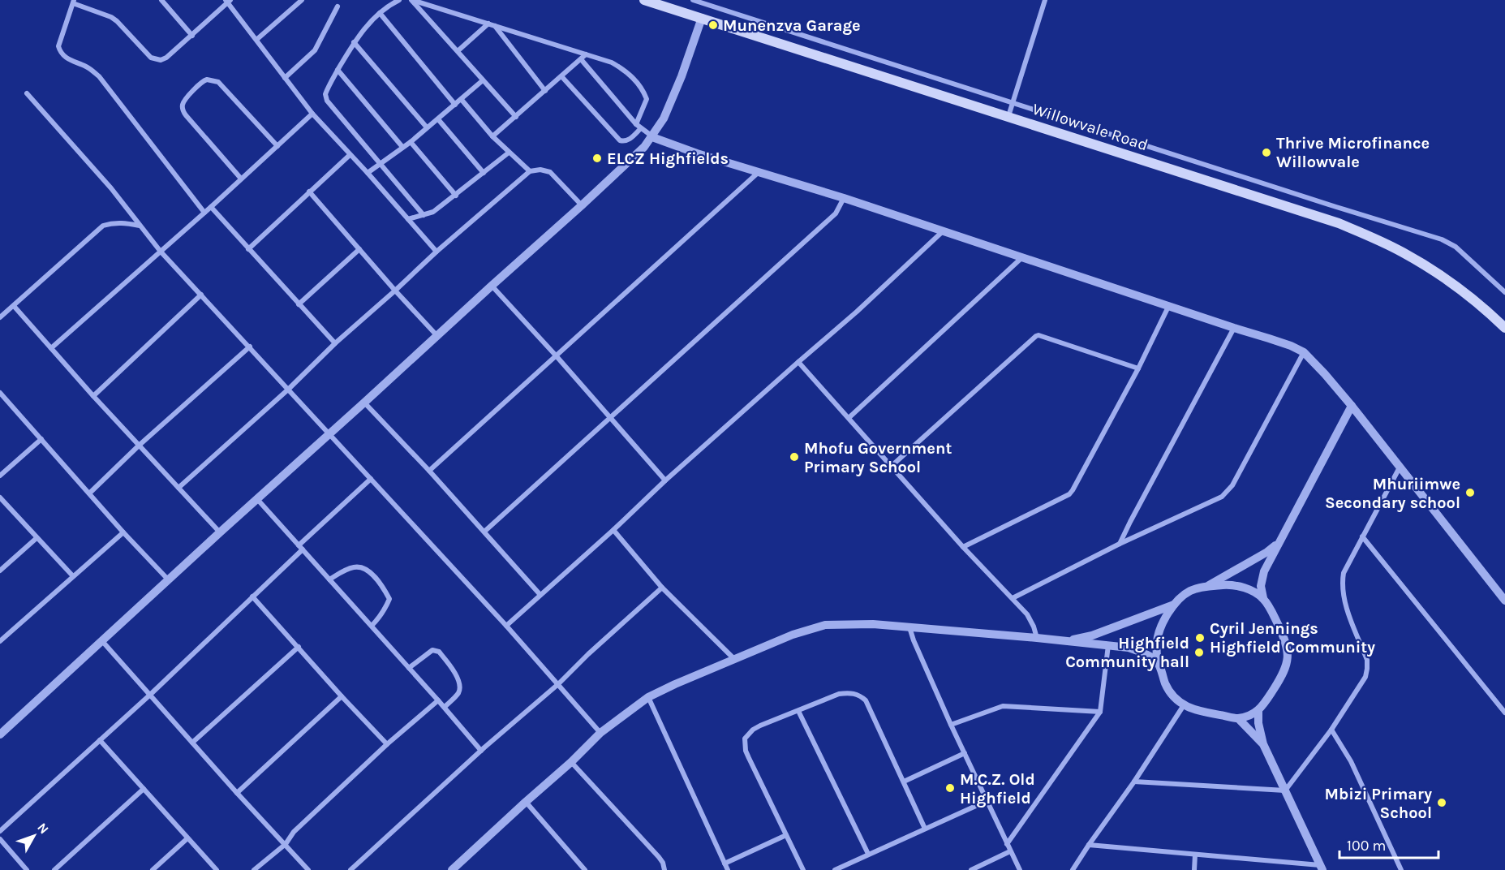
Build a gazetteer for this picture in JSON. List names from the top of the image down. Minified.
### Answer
{"streets":{"main road":["Willowvale Road"]},"places":["Munenzva Garage","Thrive Microfinance Willowvale","ELCZ Highfields","Mhofu Government Primary School","Mhuriimwe Secondary school","Cyril Jennings Highfield Community","Highfield Community hall","M.C.Z. Old Highfield","Mbizi Primary School"],"scale_bar":"100 m","north":"top right"}
